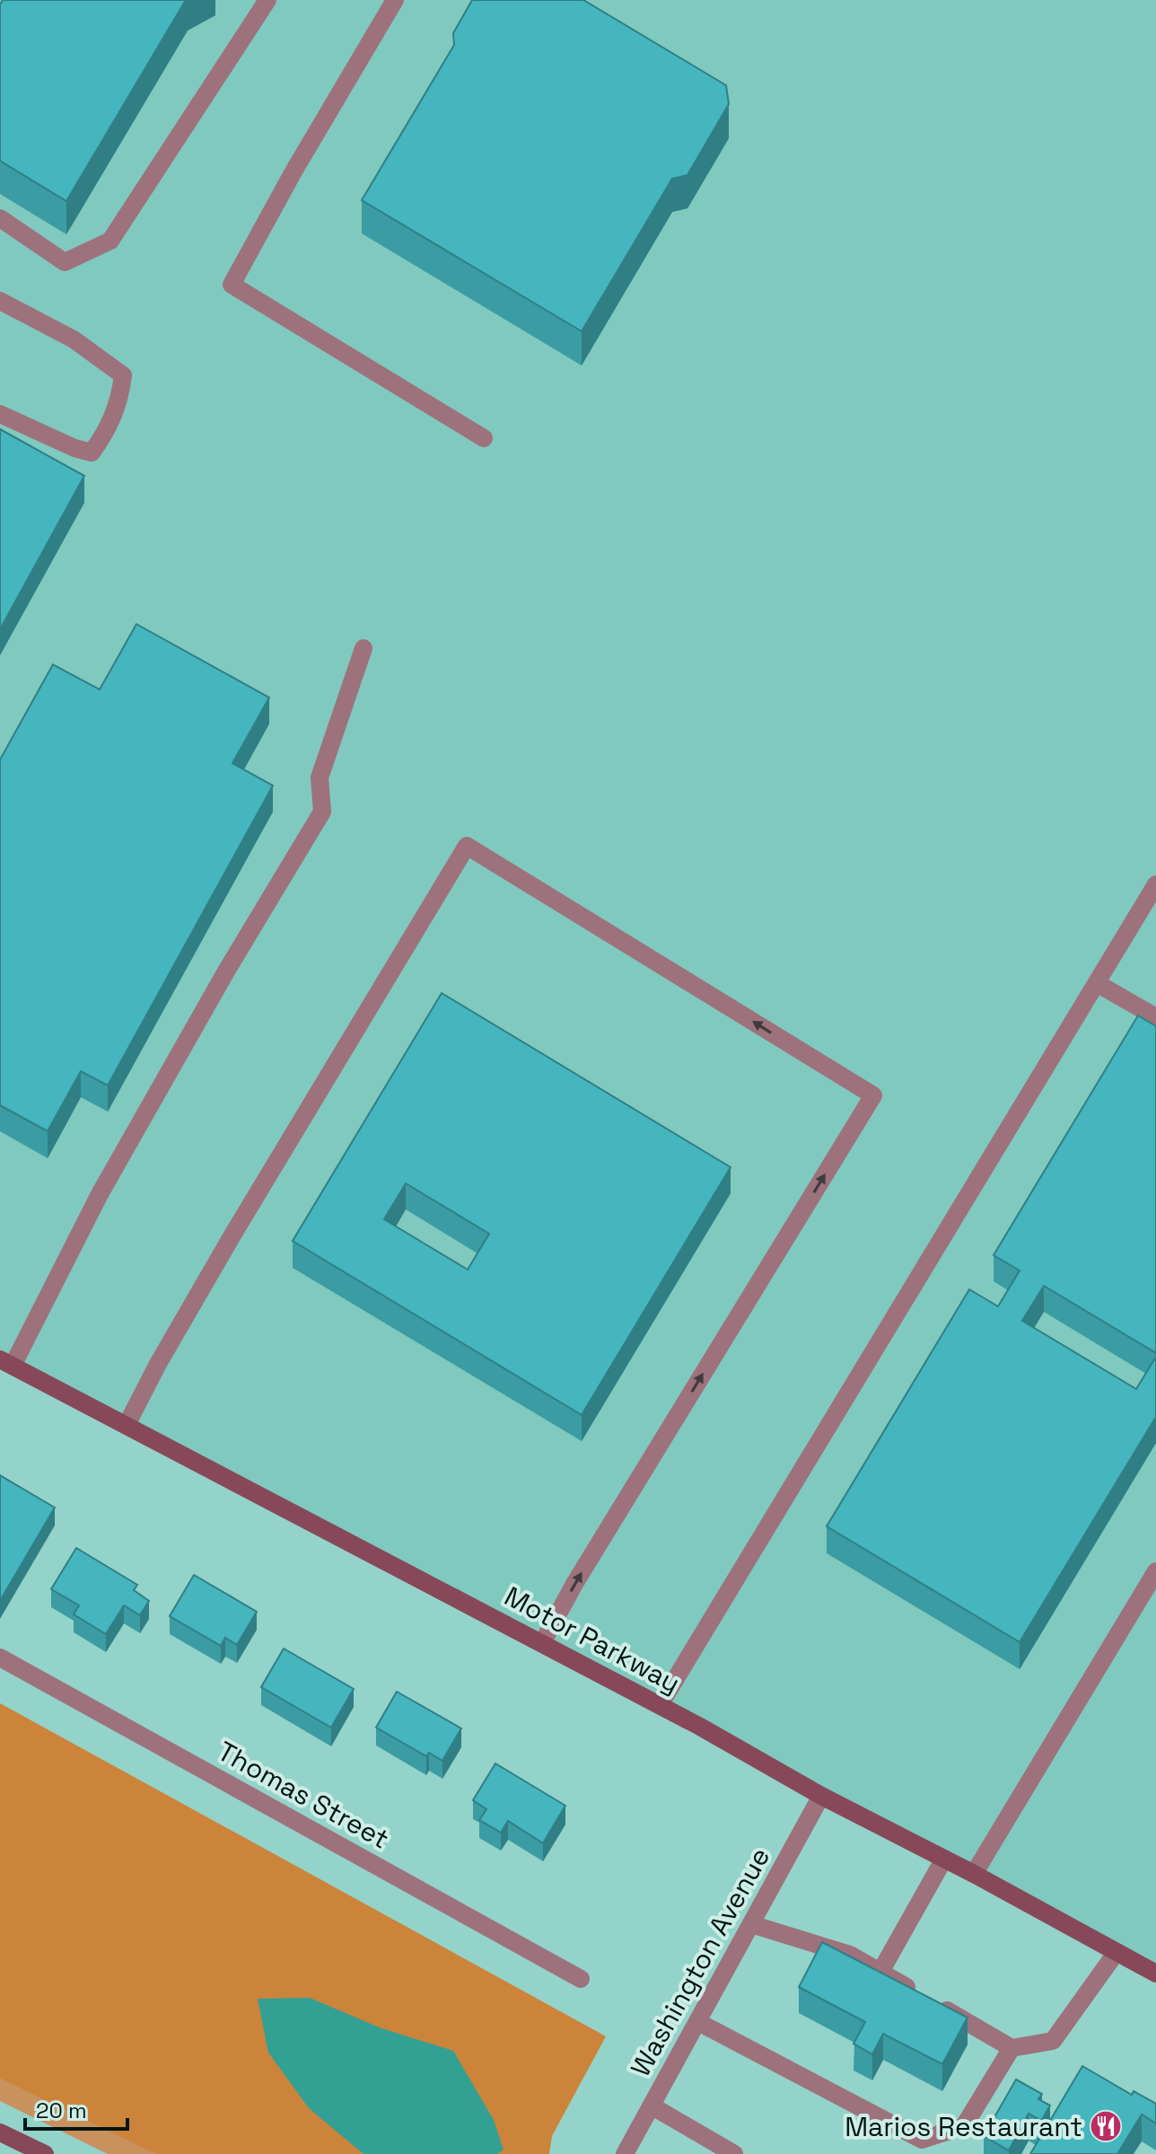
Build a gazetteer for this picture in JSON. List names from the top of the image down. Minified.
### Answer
{"streets":{"main road":["Motor Parkway"],"street":["Thomas Street","Washington Avenue"]},"crossings":[["Motor Parkway","Washington Avenue"]],"places":{"restaurant":["Marios Restaurant"]},"scale_bar":"20 m"}
